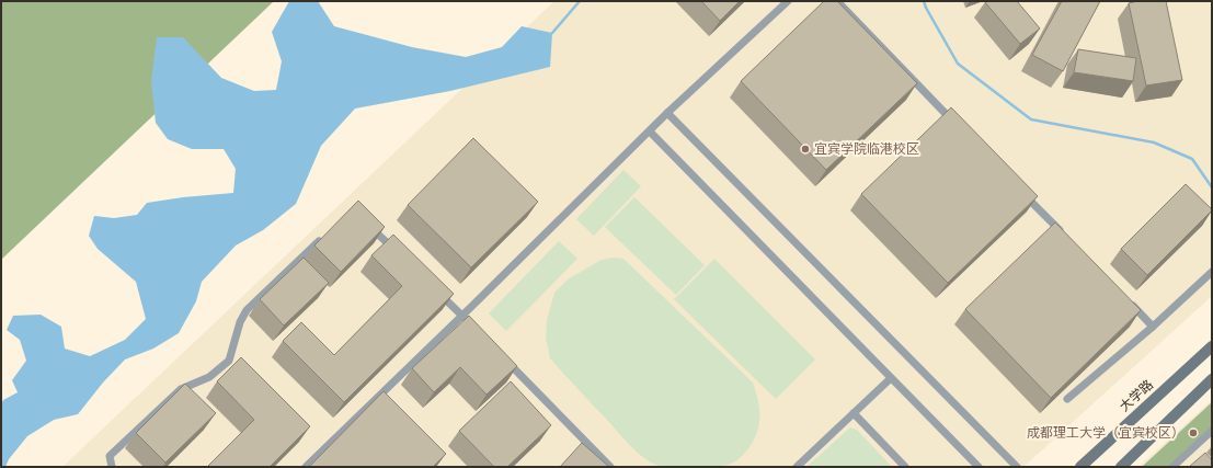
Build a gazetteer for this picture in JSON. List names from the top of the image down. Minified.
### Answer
{"streets":{"main road":["大学路"]},"places":["宜宾学院临港校区","成都理工大学（宜宾校区）"]}
